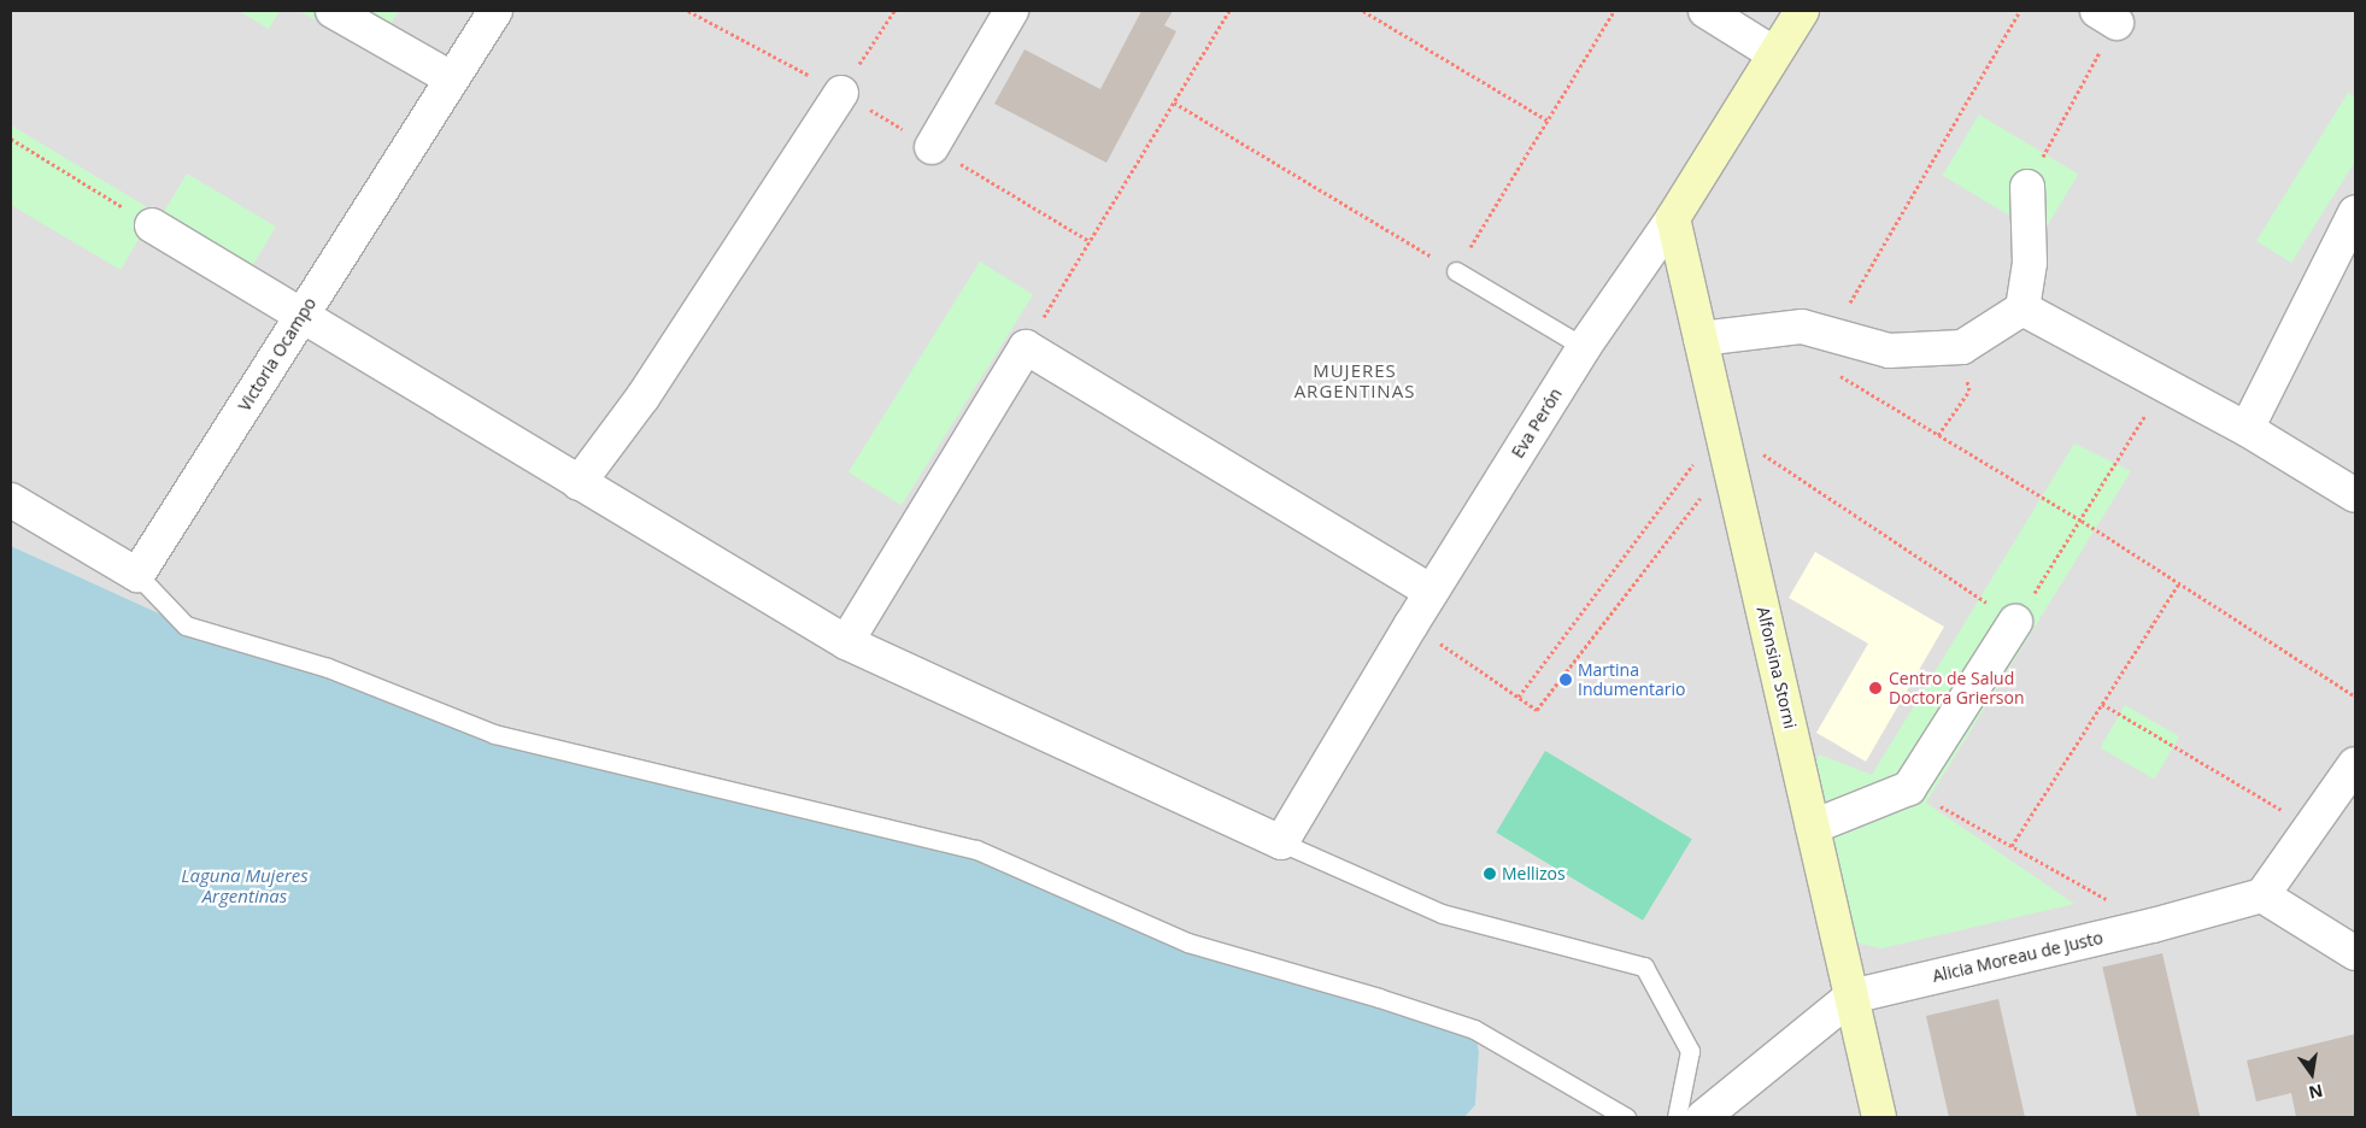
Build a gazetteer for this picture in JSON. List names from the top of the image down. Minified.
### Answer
{"streets":{"street":["Victoria Ocampo","Eva Perón","Alfonsina Storni","Alicia Moreau de Justo"]},"crossings":[["Eva Perón","Alfonsina Storni"],["Alfonsina Storni","Alicia Moreau de Justo"]],"districts":["MUJERES ARGENTINAS"],"water":["Laguna Mujeres Argentinas"],"places":["Martina Indumentario","Centro de Salud Doctora Grierson","Mellizos"],"north":"bottom"}
